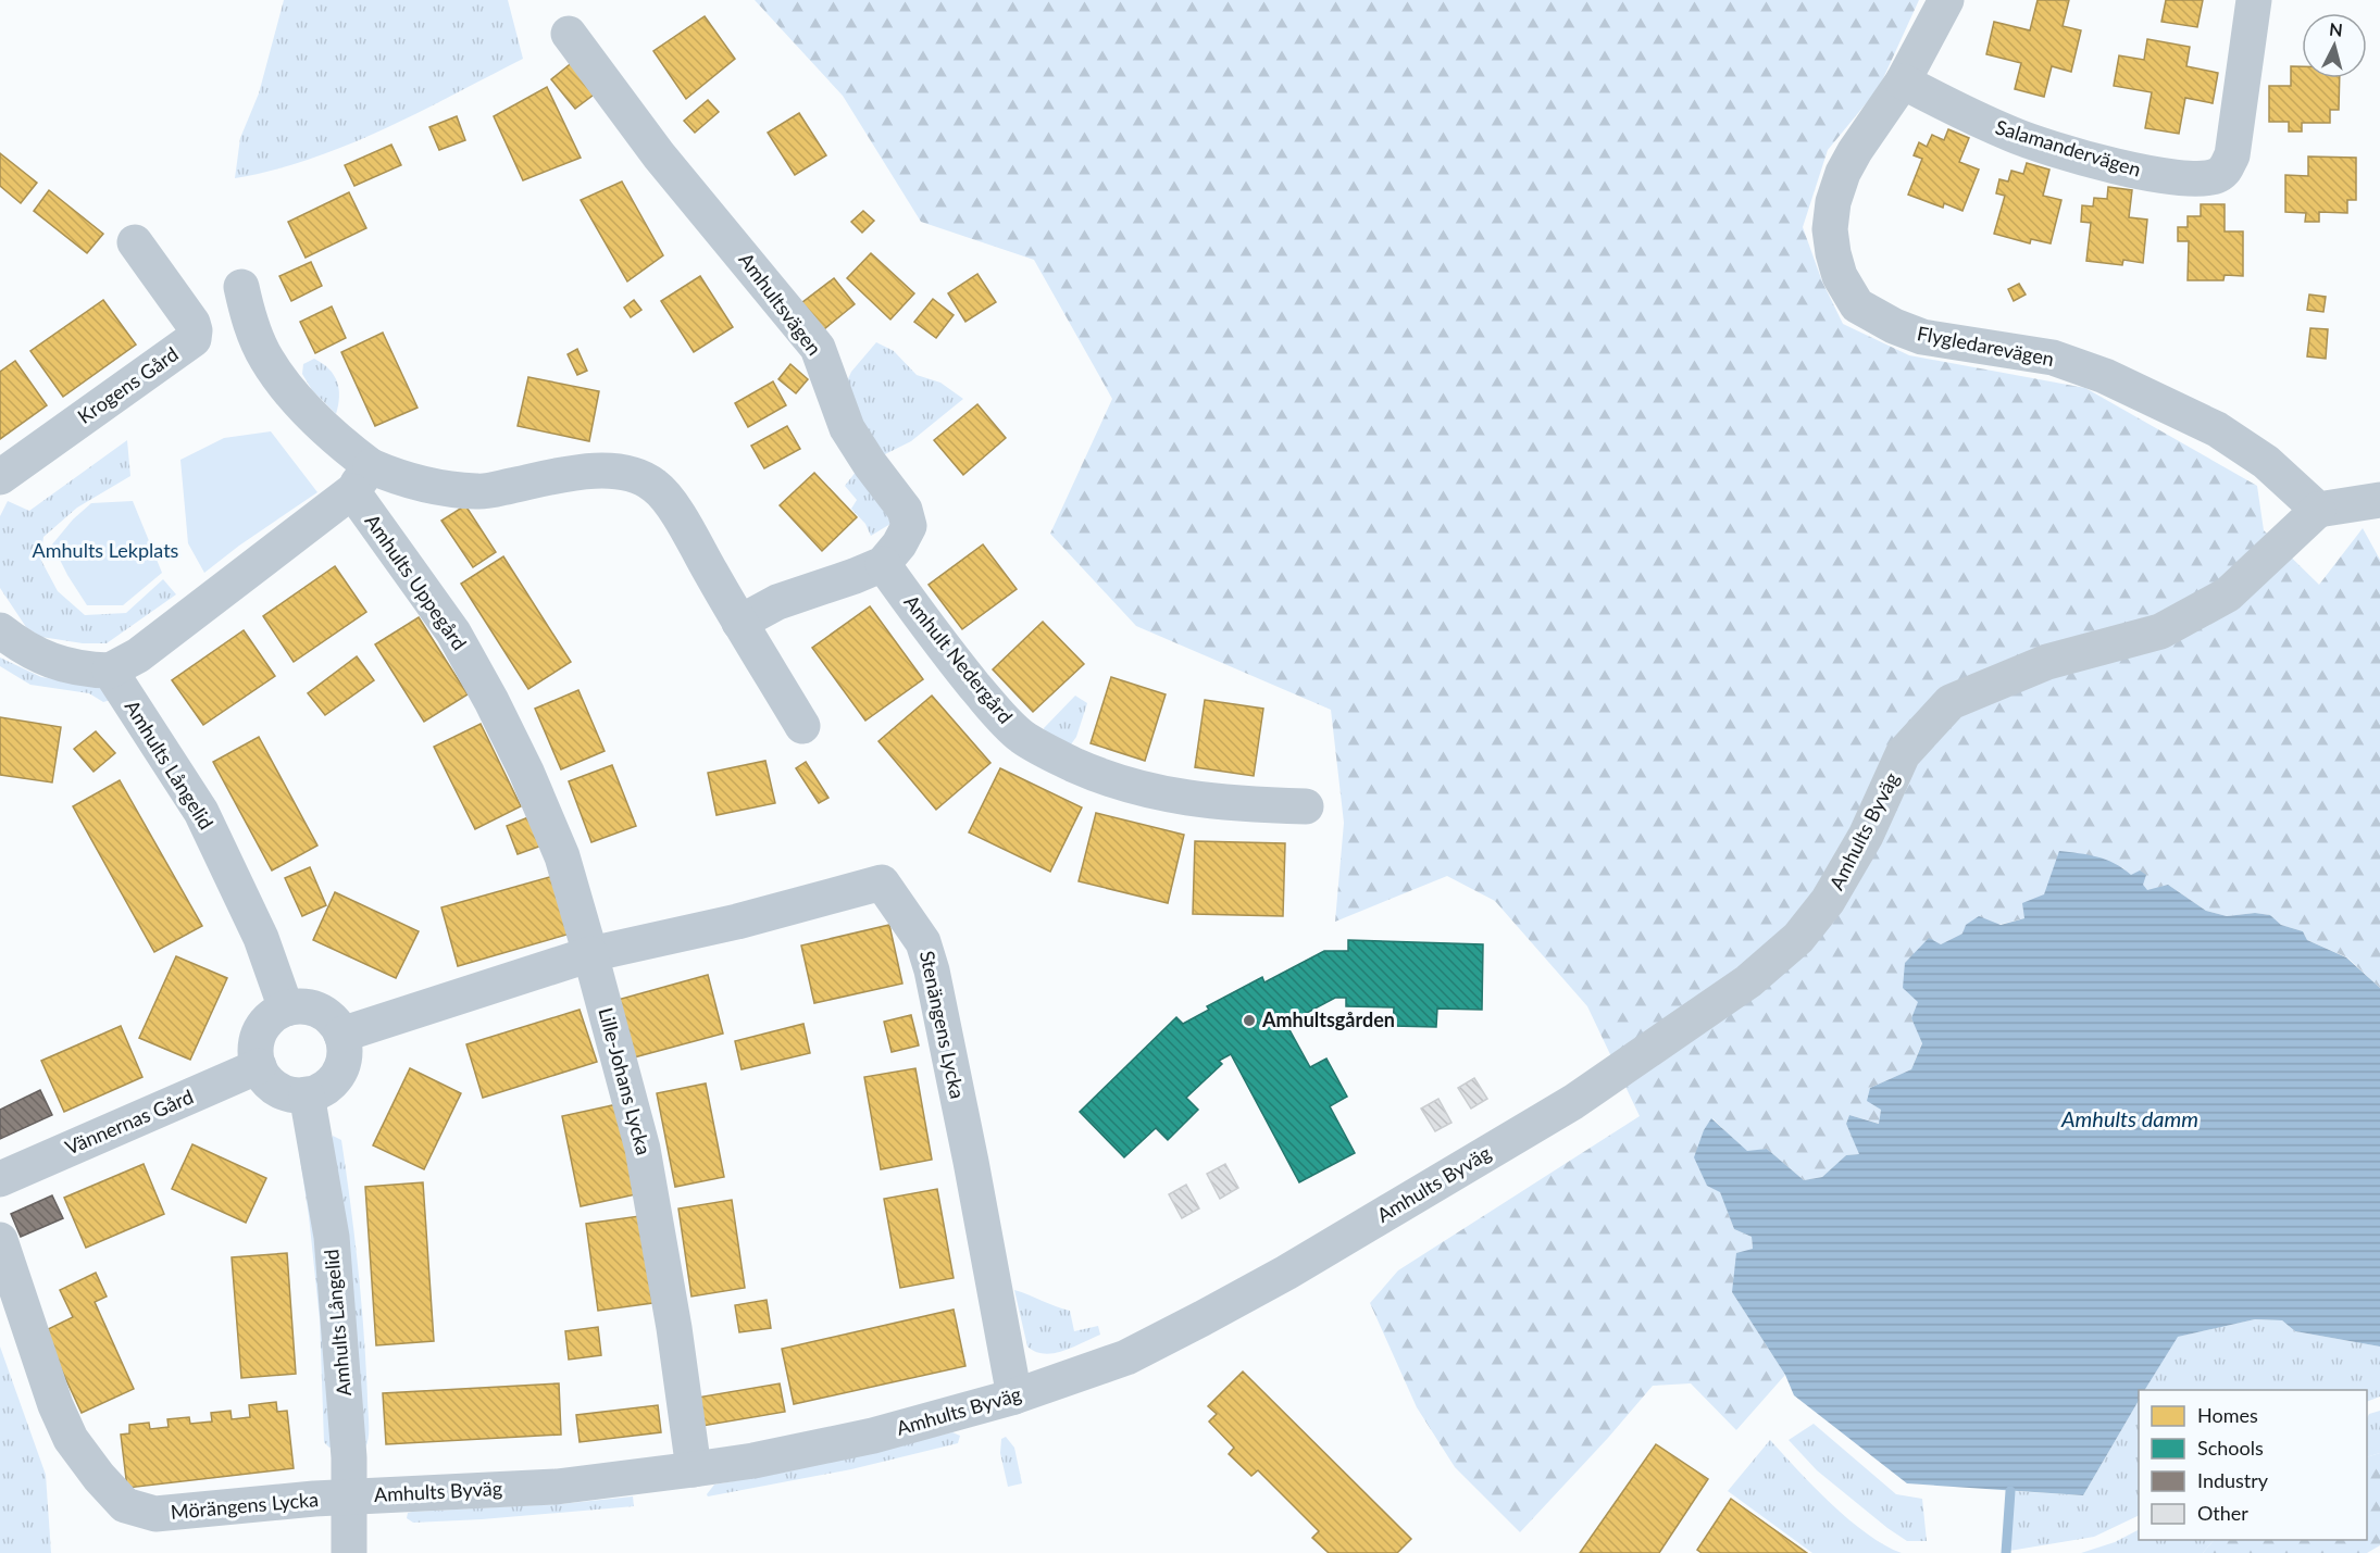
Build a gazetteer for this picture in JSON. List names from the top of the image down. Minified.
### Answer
{"streets":{"street":["Salamandervägen","Amhultsvägen","Flygledarevägen","Krogens Gård","Amhults Uppegård","Amhult Nedergård","Amhults Långelid","Amhults Byväg","Stenängens Lycka","Lille-Johans Lycka","Vännernas Gård","Mörängens Lycka"]},"crossings":[["Salamandervägen","Flygledarevägen"],["Amhultsvägen","Amhult Nedergård"],["Flygledarevägen","Amhults Byväg"],["Amhults Uppegård","Stenängens Lycka"],["Amhults Uppegård","Lille-Johans Lycka"],["Amhults Långelid","Amhults Byväg"],["Amhults Långelid","Vännernas Gård"],["Amhults Långelid","Mörängens Lycka"],["Amhults Byväg","Stenängens Lycka"],["Amhults Byväg","Lille-Johans Lycka"],["Amhults Byväg","Mörängens Lycka"],["Stenängens Lycka","Lille-Johans Lycka"]],"water":["Amhults damm"],"parks":["Amhults Lekplats"],"places":["Amhultsgården"],"legend":["Homes","Schools","Industry","Other"],"north":"top"}
